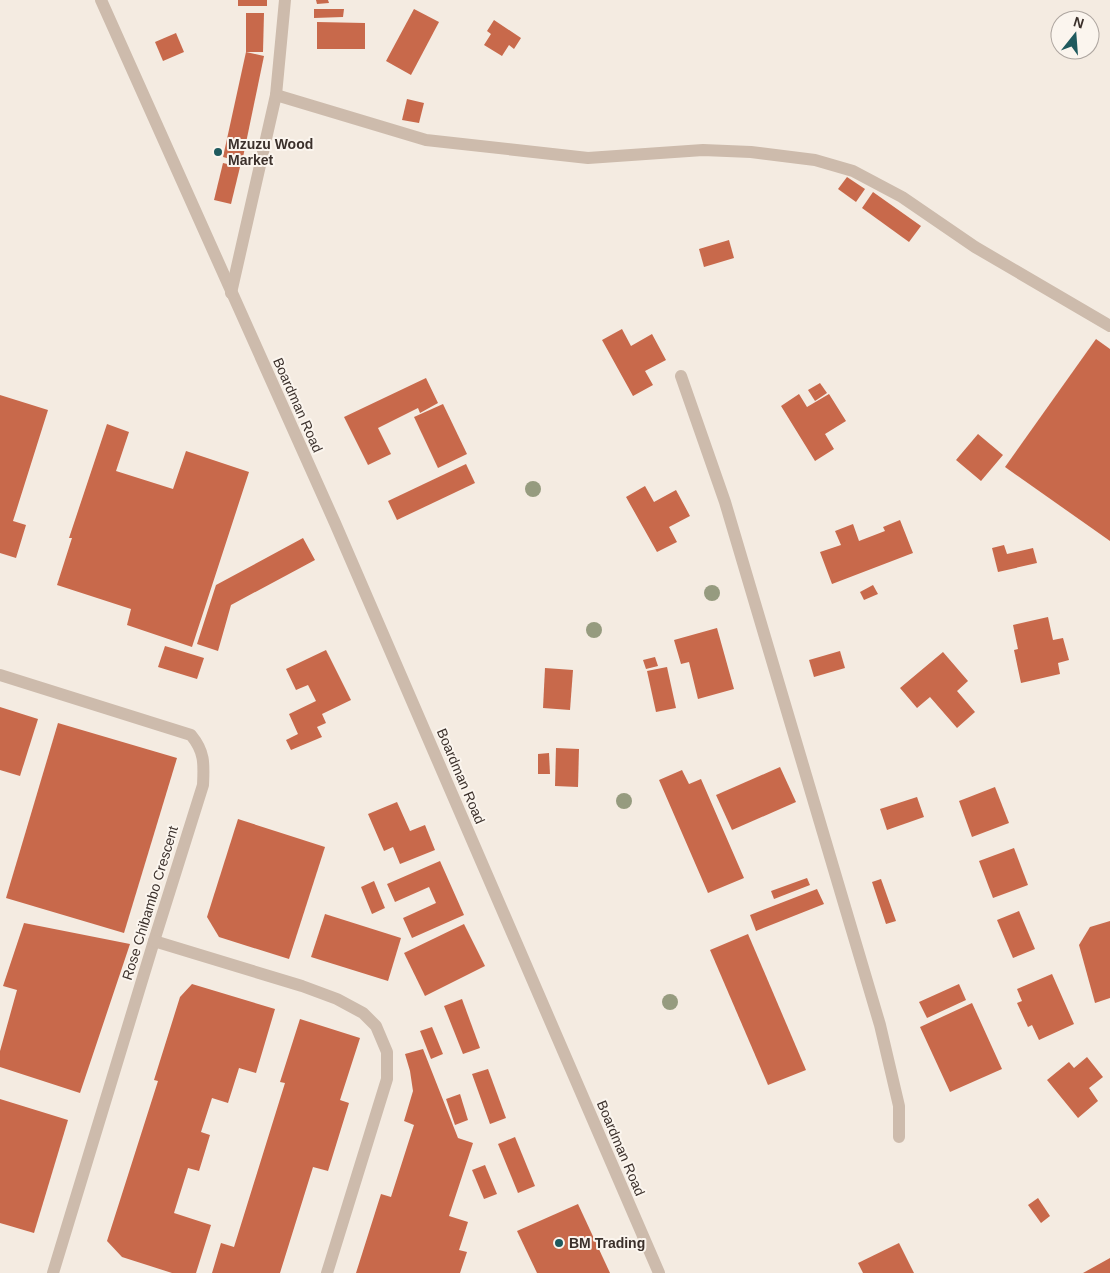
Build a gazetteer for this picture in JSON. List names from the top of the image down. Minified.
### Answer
{"streets":{"street":["Boardman Road","Rose Chibambo Crescent"]},"places":["Mzuzu Wood Market","BM Trading"],"north":"top"}
